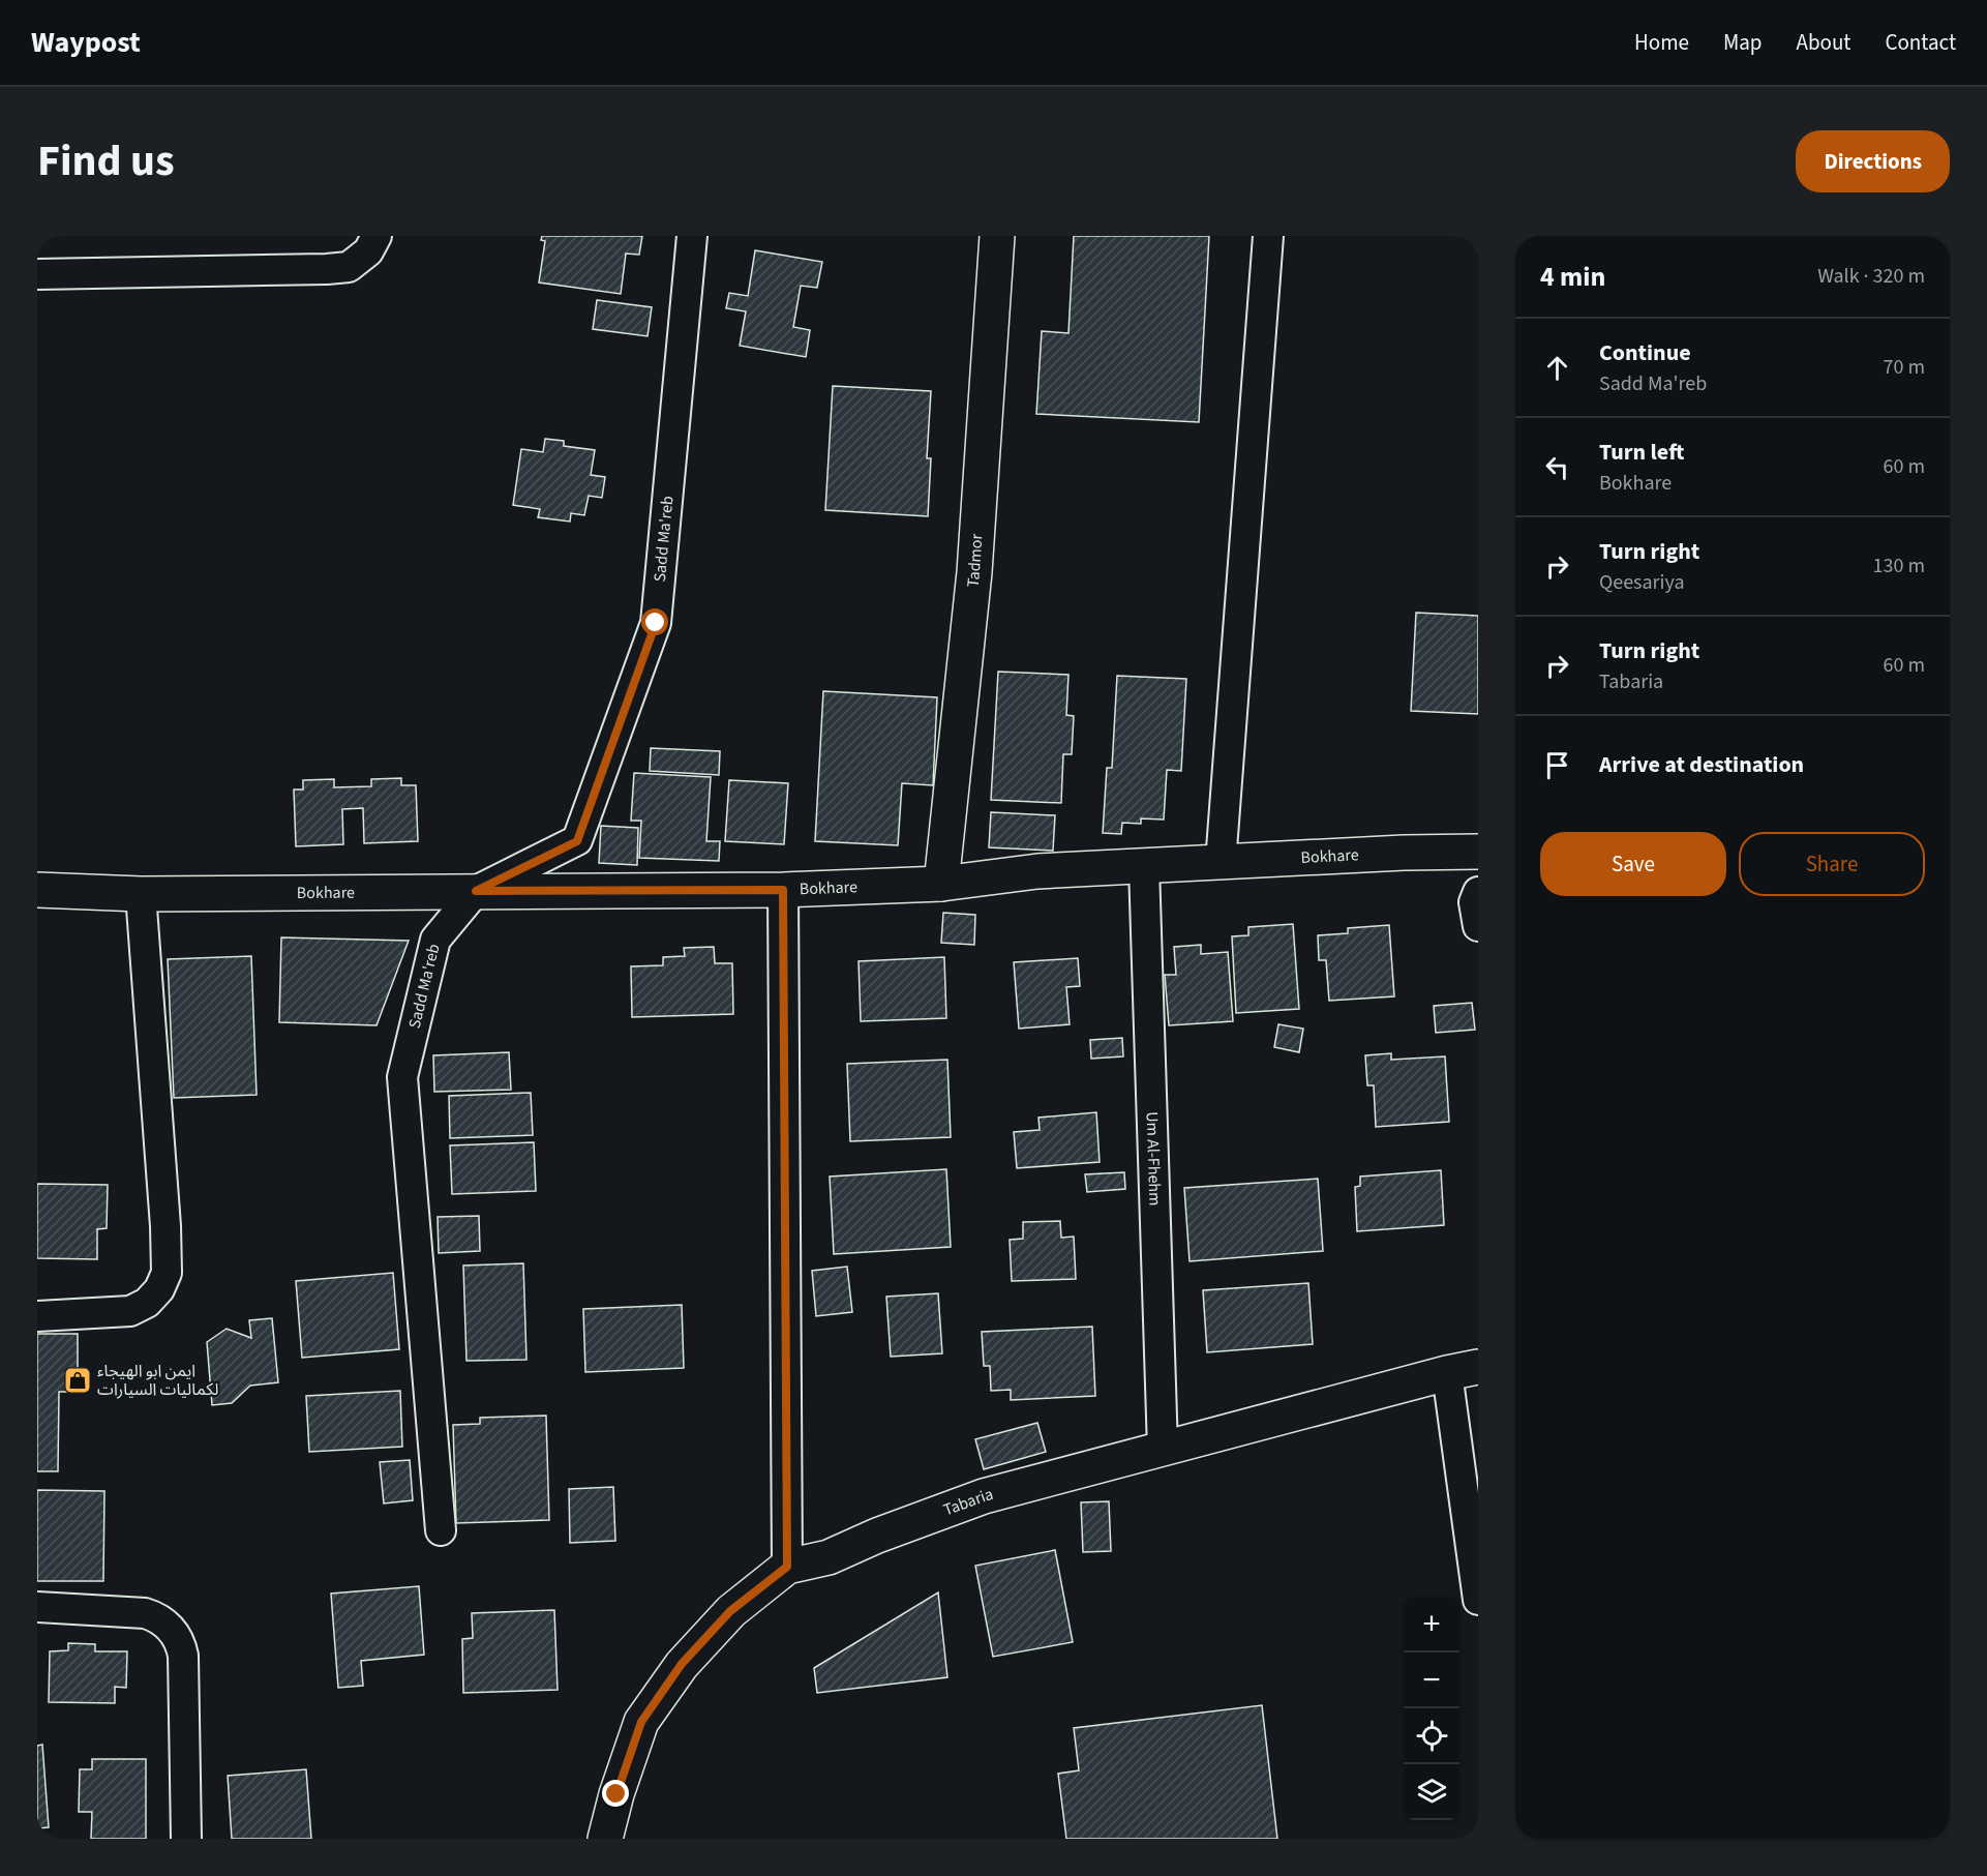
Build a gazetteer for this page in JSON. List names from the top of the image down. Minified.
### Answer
{"streets":{"street":["Sadd Ma'reb","Tadmor","Bokhare","Um Al-Fhehm","Tabaria"]},"crossings":[["Sadd Ma'reb","Bokhare"],["Tadmor","Bokhare"],["Bokhare","Um Al-Fhehm"],["Um Al-Fhehm","Tabaria"]],"places":{"shop":["ايمن ابو الهيجاء لكماليات السيارات"]},"page":{"header":"Waypost","nav":["Home","Map","About","Contact"],"title":"Find us","buttons":["Directions",["Save","Share"]],"heading":["4 min","Walk · 320 m"],"list":[["Continue","Sadd Ma'reb","70 m"],["Turn left","Bokhare","60 m"],["Turn right","Qeesariya","130 m"],["Turn right","Tabaria","60 m"],"Arrive at destination"],"map_buttons":["+","−"]}}
